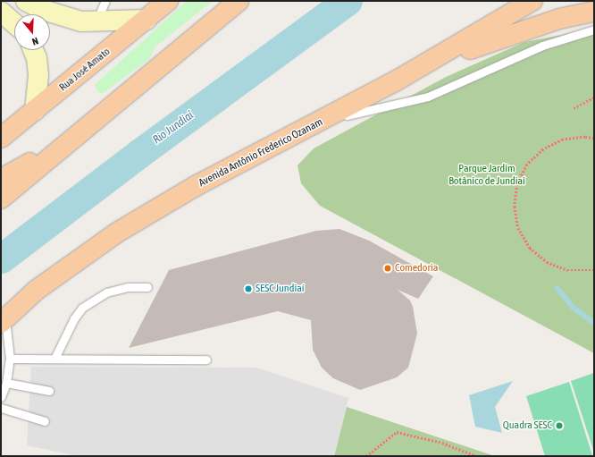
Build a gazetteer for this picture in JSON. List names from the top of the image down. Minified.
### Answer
{"streets":{"main road":["Rua José Amato","Avenida Antônio Frederico Ozanam"]},"water":["Rio Jundiaí"],"parks":["Parque Jardim Botânico de Jundiaí"],"places":["Comedoria","SESC Jundiaí","Quadra SESC"],"north":"bottom"}
